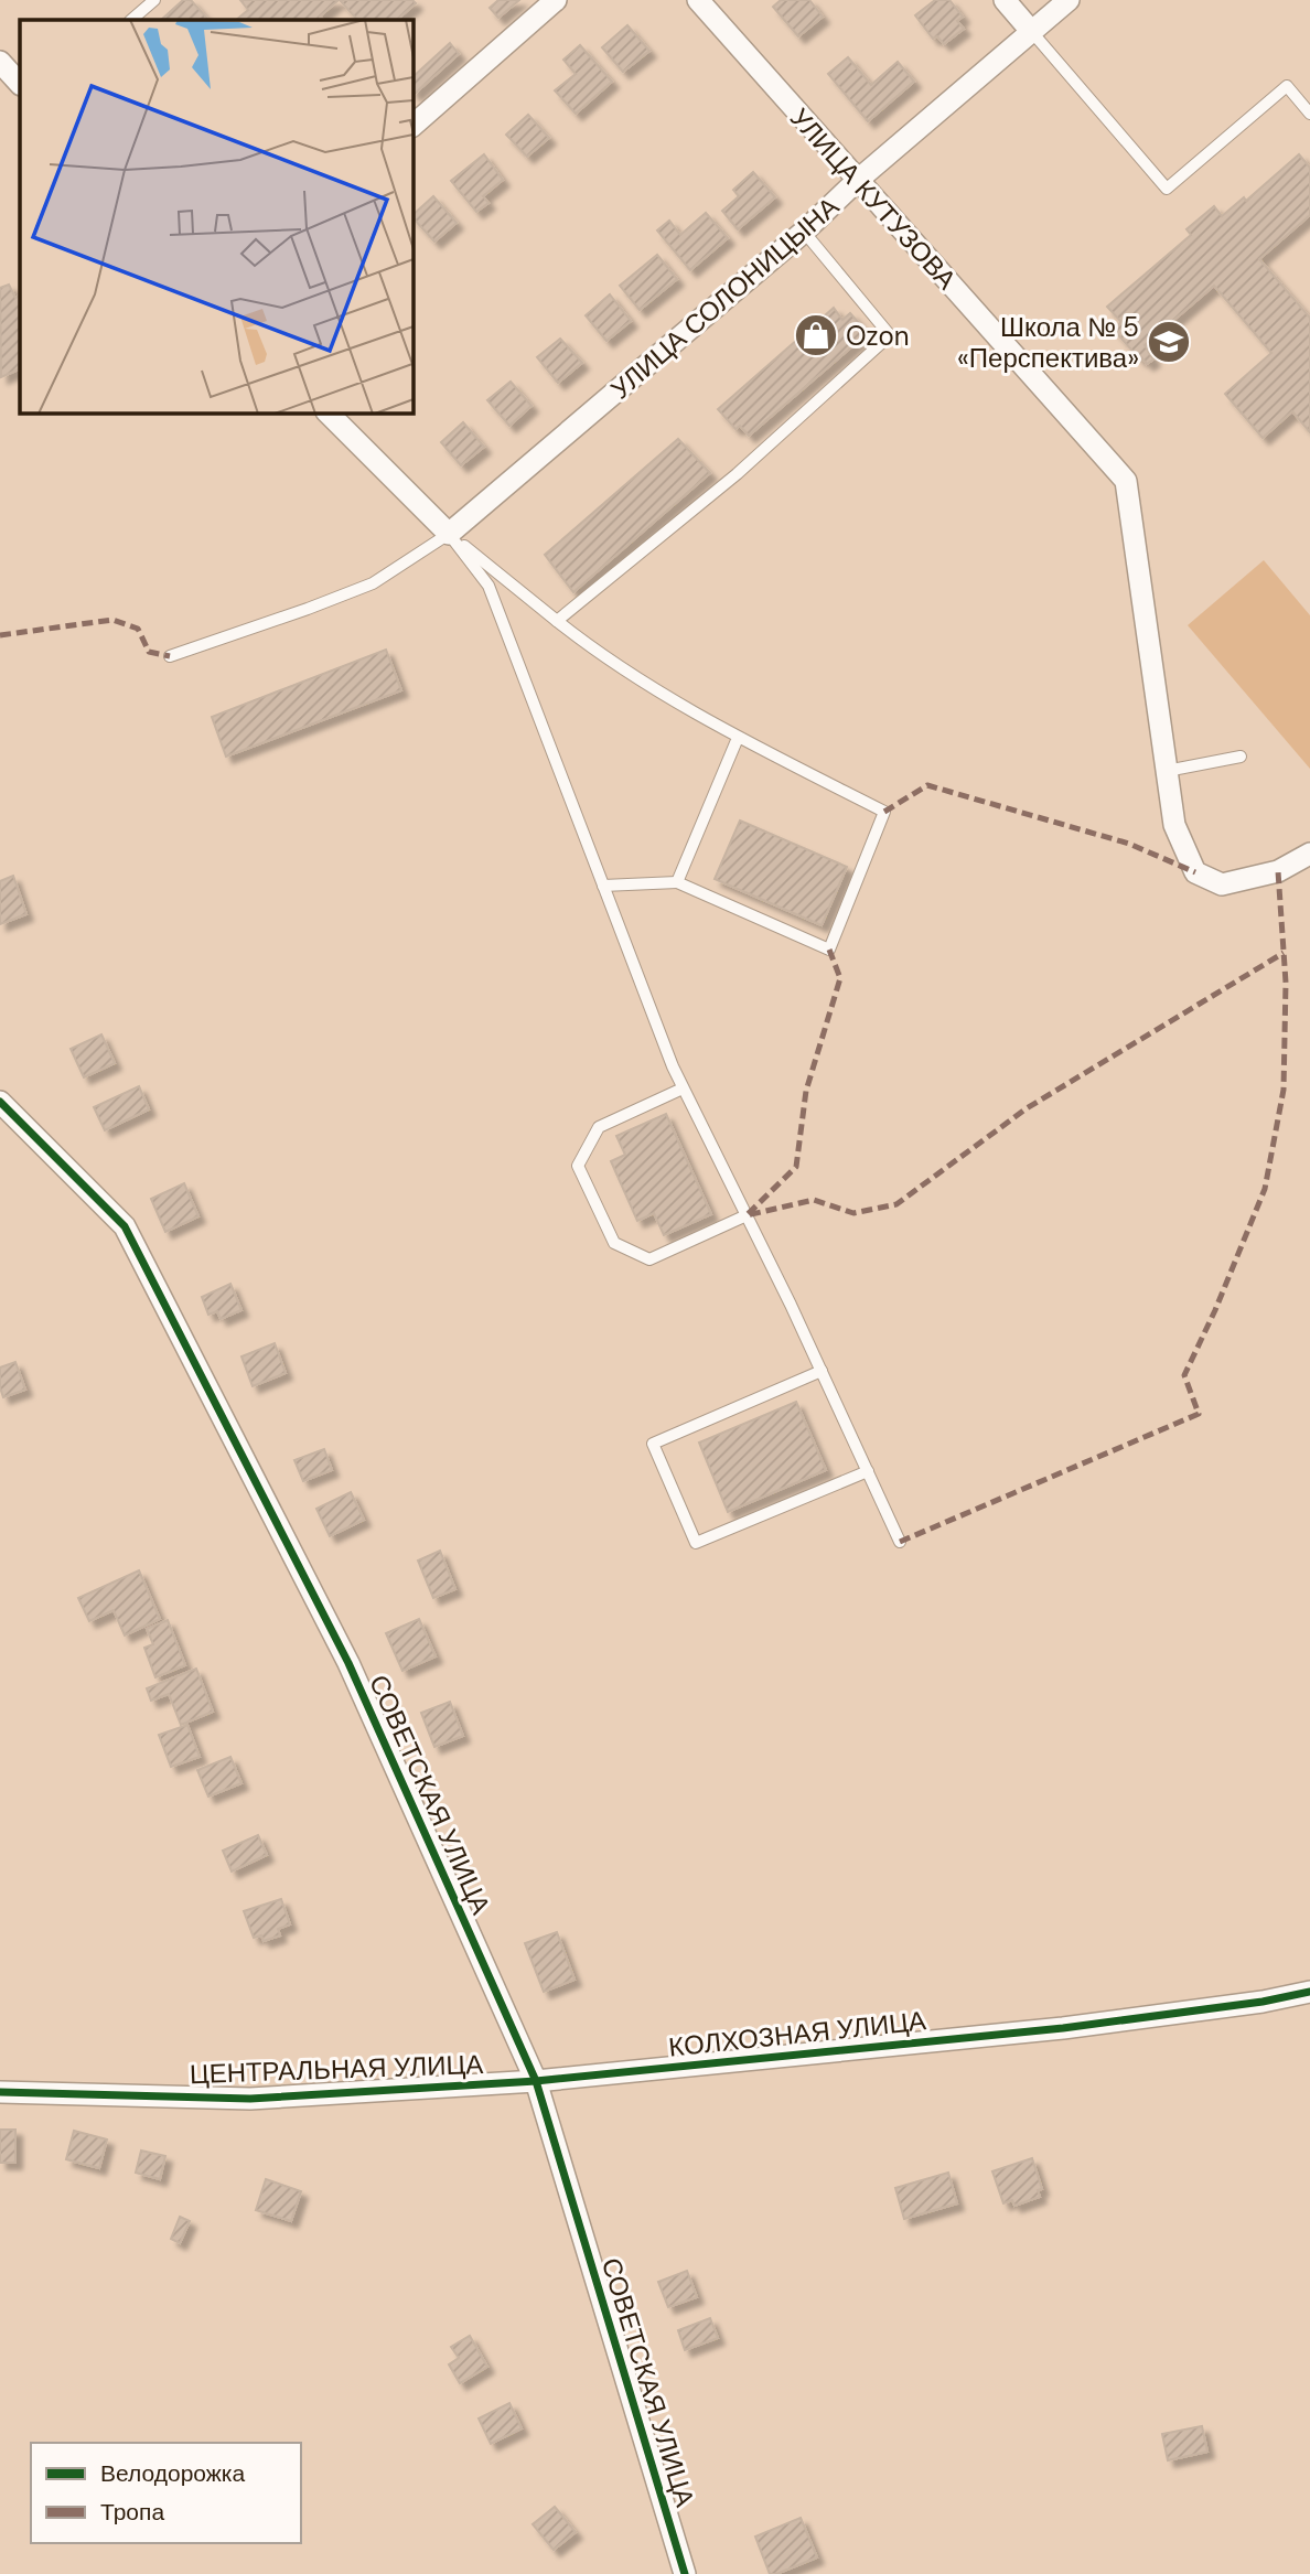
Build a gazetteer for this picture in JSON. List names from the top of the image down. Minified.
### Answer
{"streets":{"street":["УЛИЦА КУТУЗОВА","УЛИЦА СОЛОНИЦЫНА","СОВЕТСКАЯ УЛИЦА","КОЛХОЗНАЯ УЛИЦА","ЦЕНТРАЛЬНАЯ УЛИЦА"]},"crossings":[["УЛИЦА КУТУЗОВА","УЛИЦА СОЛОНИЦЫНА"],["СОВЕТСКАЯ УЛИЦА","КОЛХОЗНАЯ УЛИЦА"],["СОВЕТСКАЯ УЛИЦА","ЦЕНТРАЛЬНАЯ УЛИЦА"],["КОЛХОЗНАЯ УЛИЦА","ЦЕНТРАЛЬНАЯ УЛИЦА"]],"places":{"shop":["Ozon"],"school or university":["Школа № 5 «Перспектива»"]},"legend":["Велодорожка","Тропа"]}
